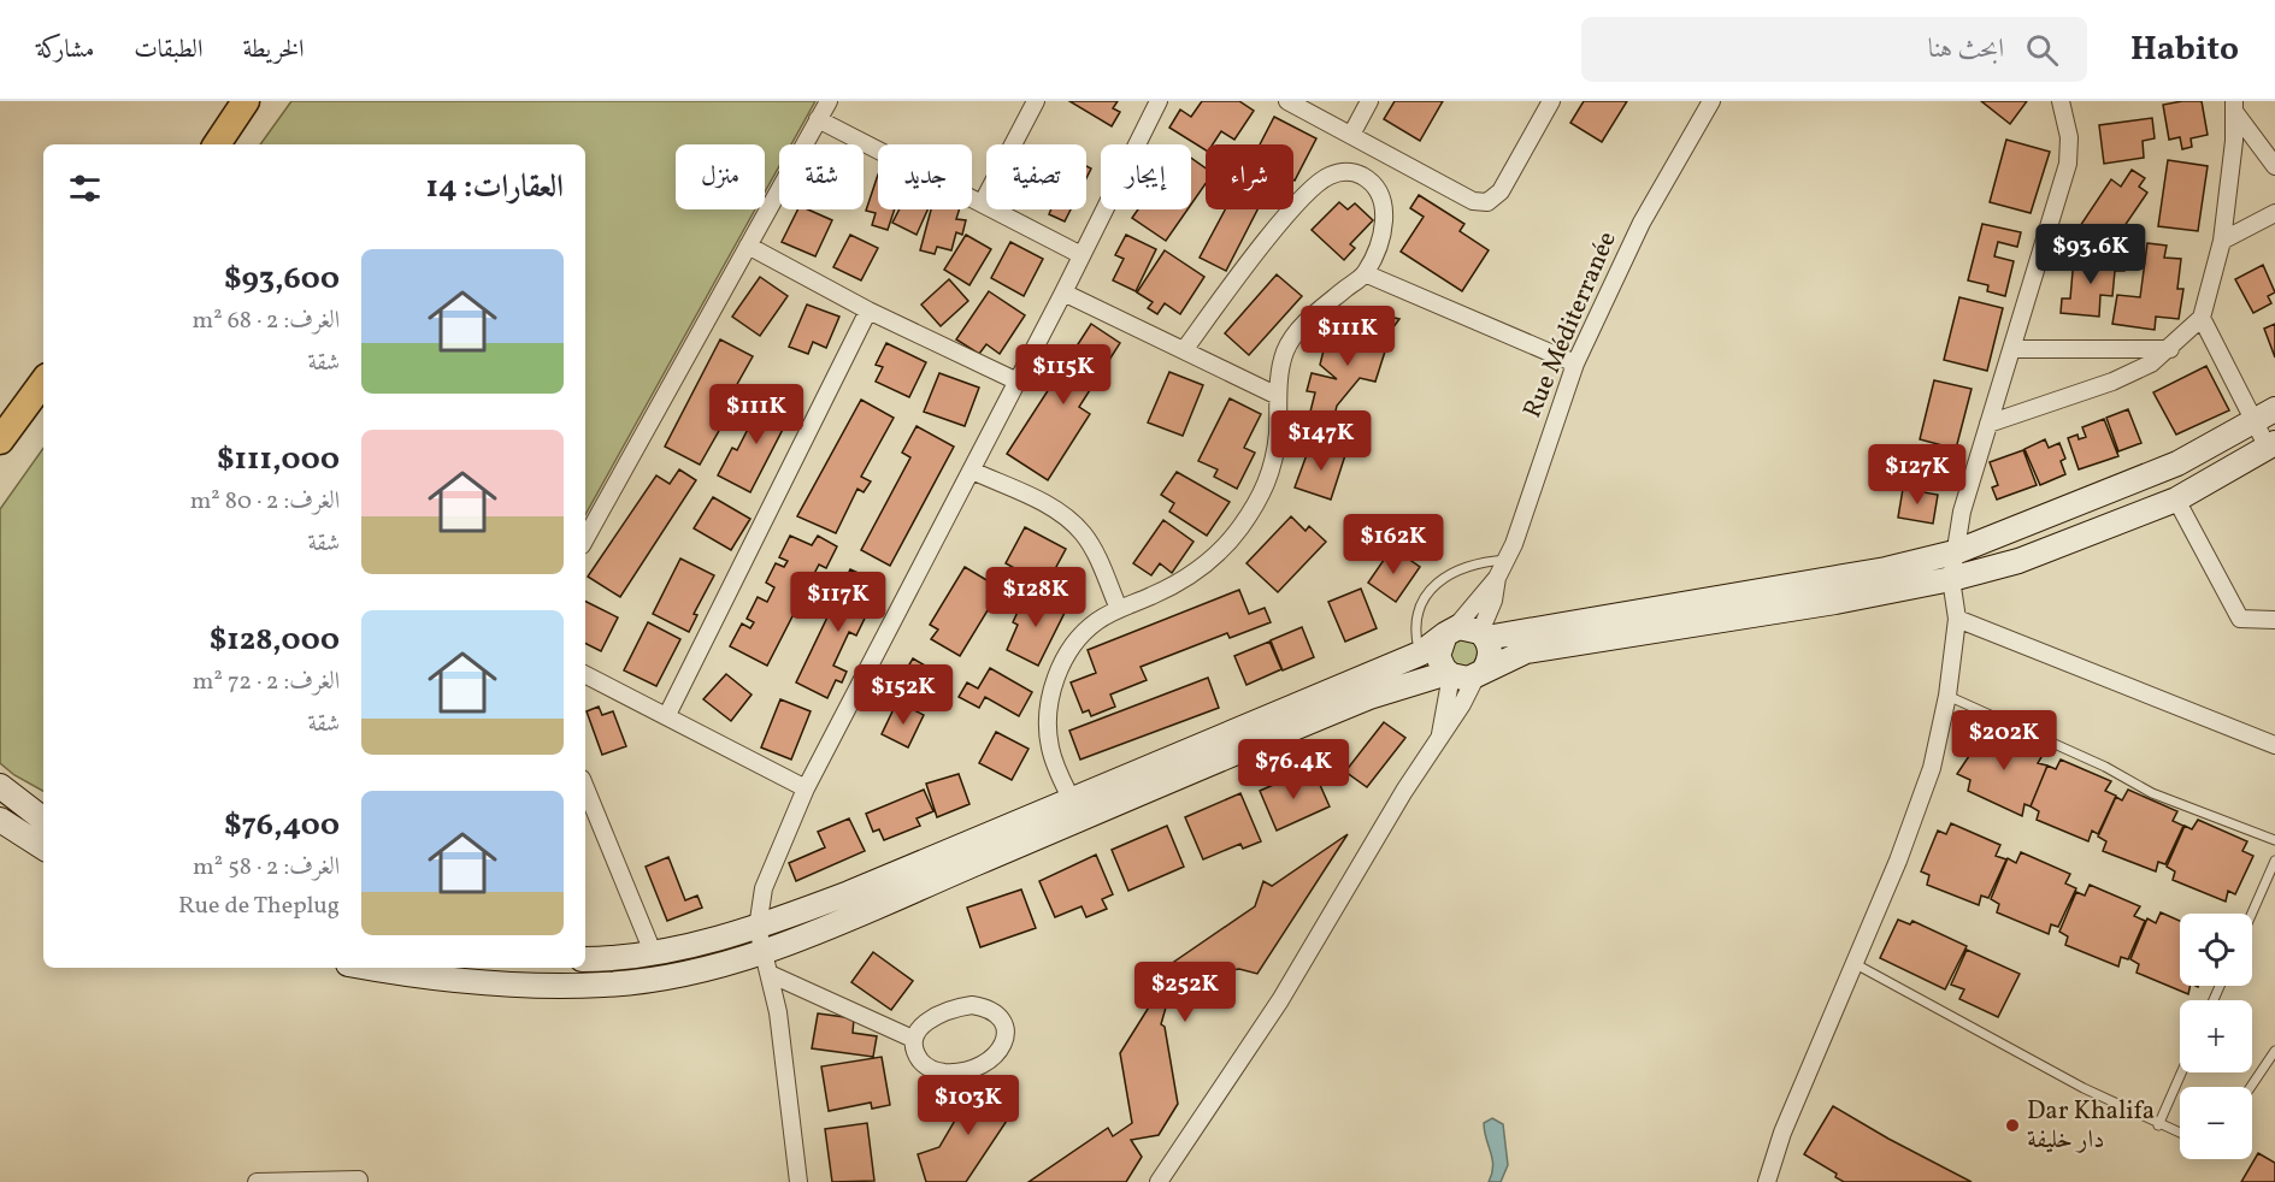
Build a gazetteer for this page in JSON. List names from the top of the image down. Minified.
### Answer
{"streets":{"street":["Rue Méditerranée"]},"places":["Dar Khalifa دار خليفة"],"page":{"header":"Habito","search":"ابحث هنا","nav":["الخريطة","الطبقات","مشاركة"],"chip":["شراء","إيجار","تصفية","جديد","شقة","منزل"],"heading":"العقارات: 14","price":["$93.6K","$111K","$115K","$111K","$147K","$127K","$162K","$128K","$117K","$152K","$202K","$76.4K","$252K","$103K"],"list":[{"name":"$93,600","note":"الغرف: 2 · 68 m² · شقة"},{"name":"$111,000","note":"الغرف: 2 · 80 m² · شقة"},{"name":"$128,000","note":"الغرف: 2 · 72 m² · شقة"},{"name":"$76,400","note":"الغرف: 2 · 58 m² · Rue de Theplug"}],"map_buttons":["+","−"]}}
